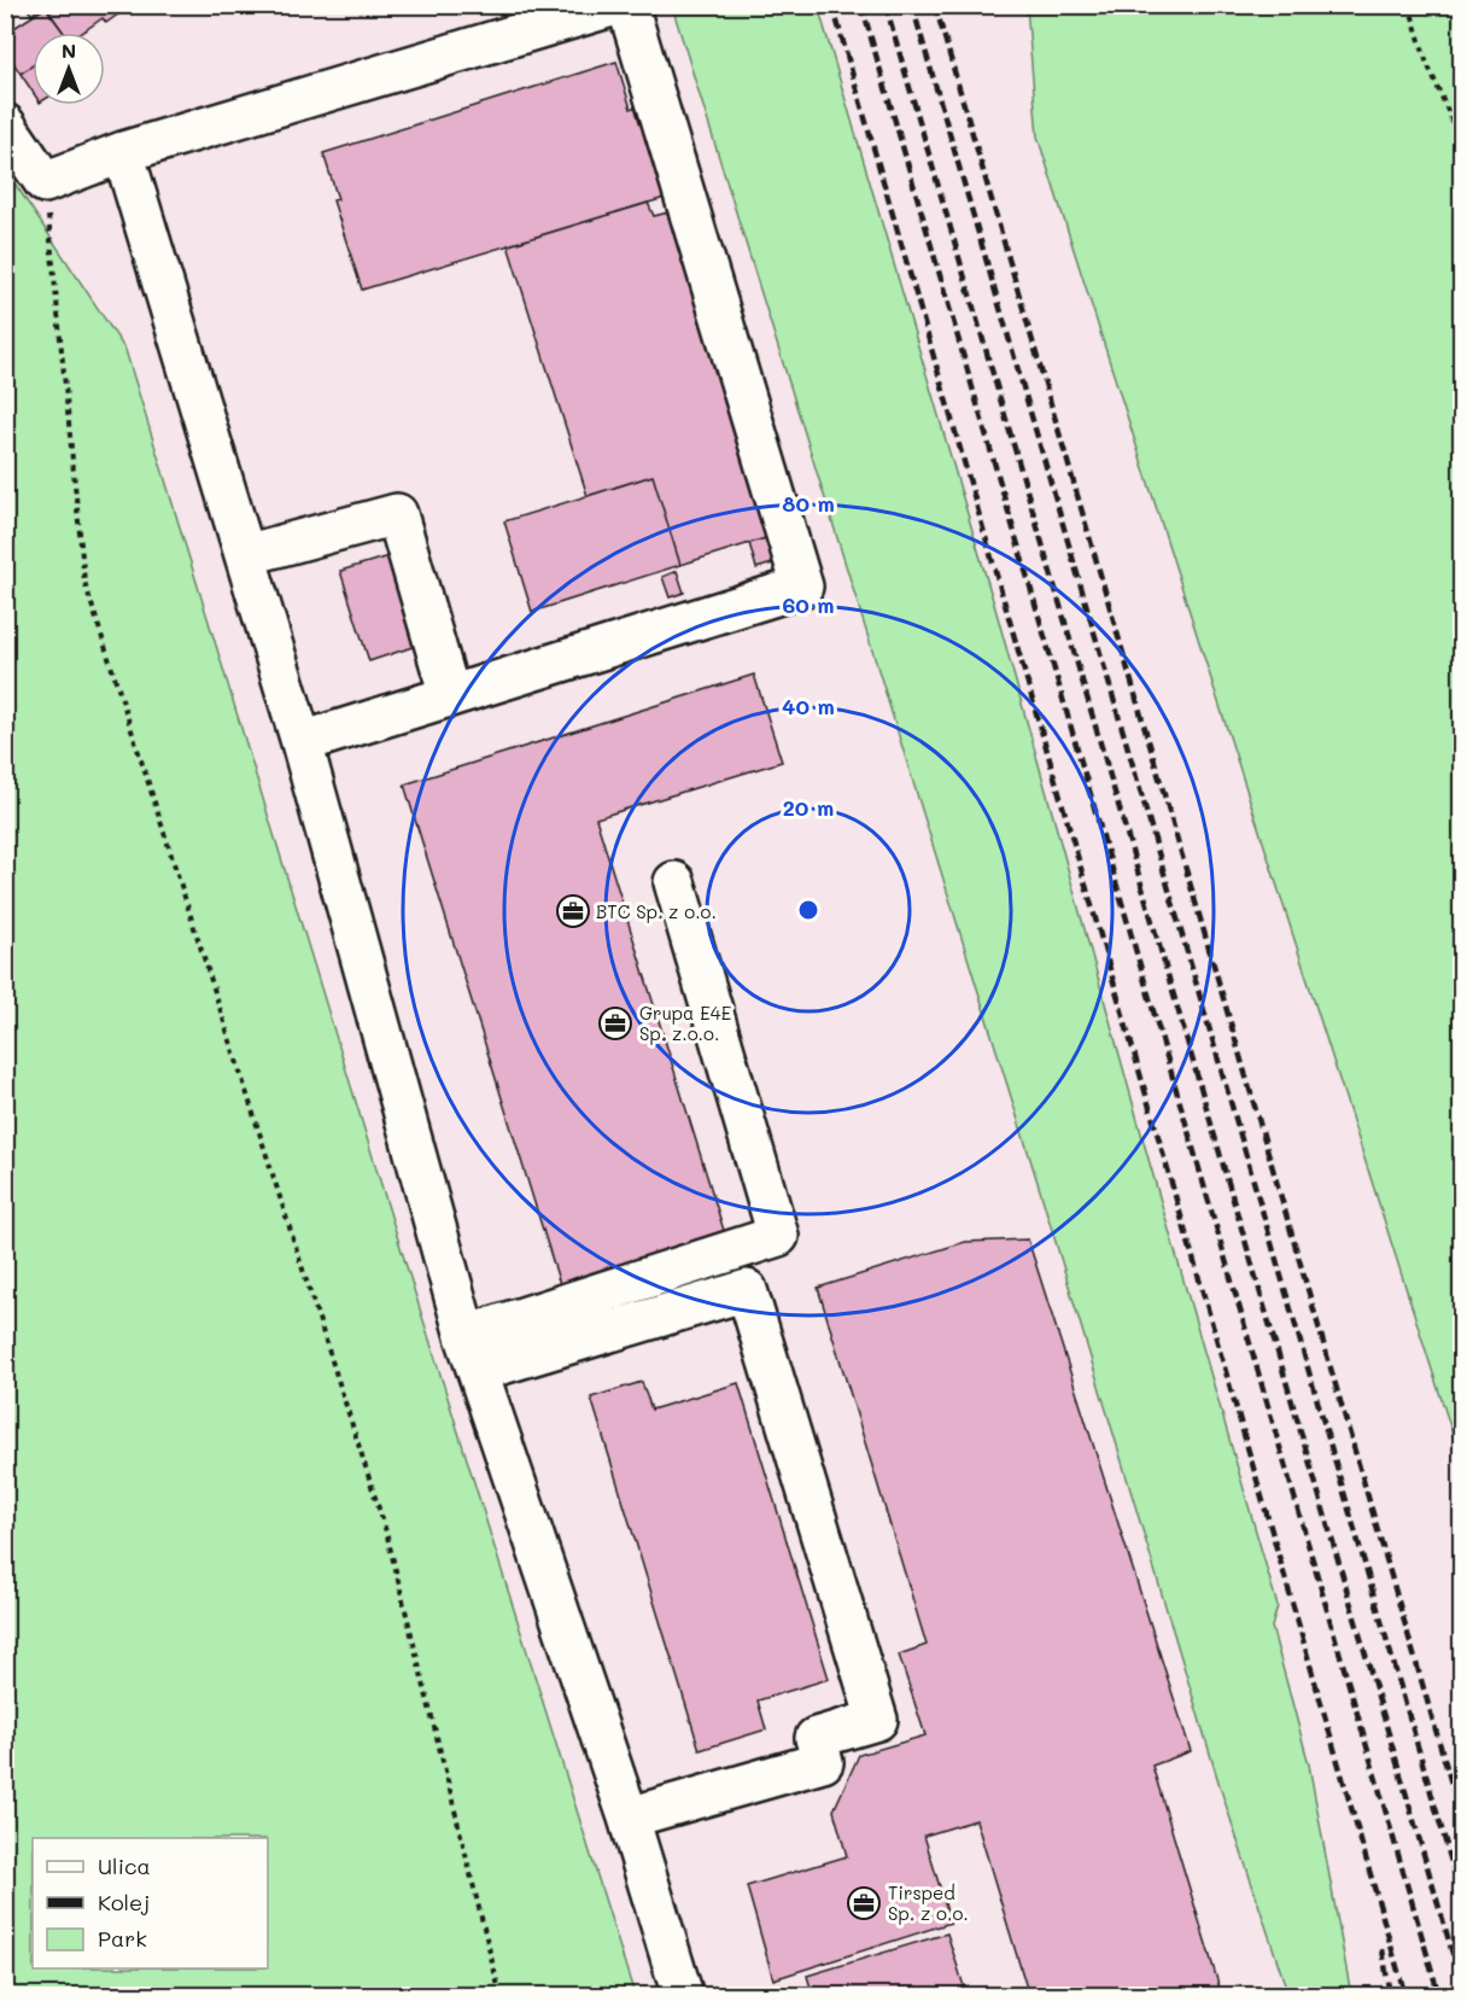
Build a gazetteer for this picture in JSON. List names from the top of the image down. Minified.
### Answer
{"places":{"office":["BTC Sp. z o.o.","Grupa E4E Sp. z.o.o.","Tirsped Sp. z o.o."]},"legend":["Ulica","Kolej","Park"],"north":"top","rings":["80 m","60 m","40 m","20 m"]}
